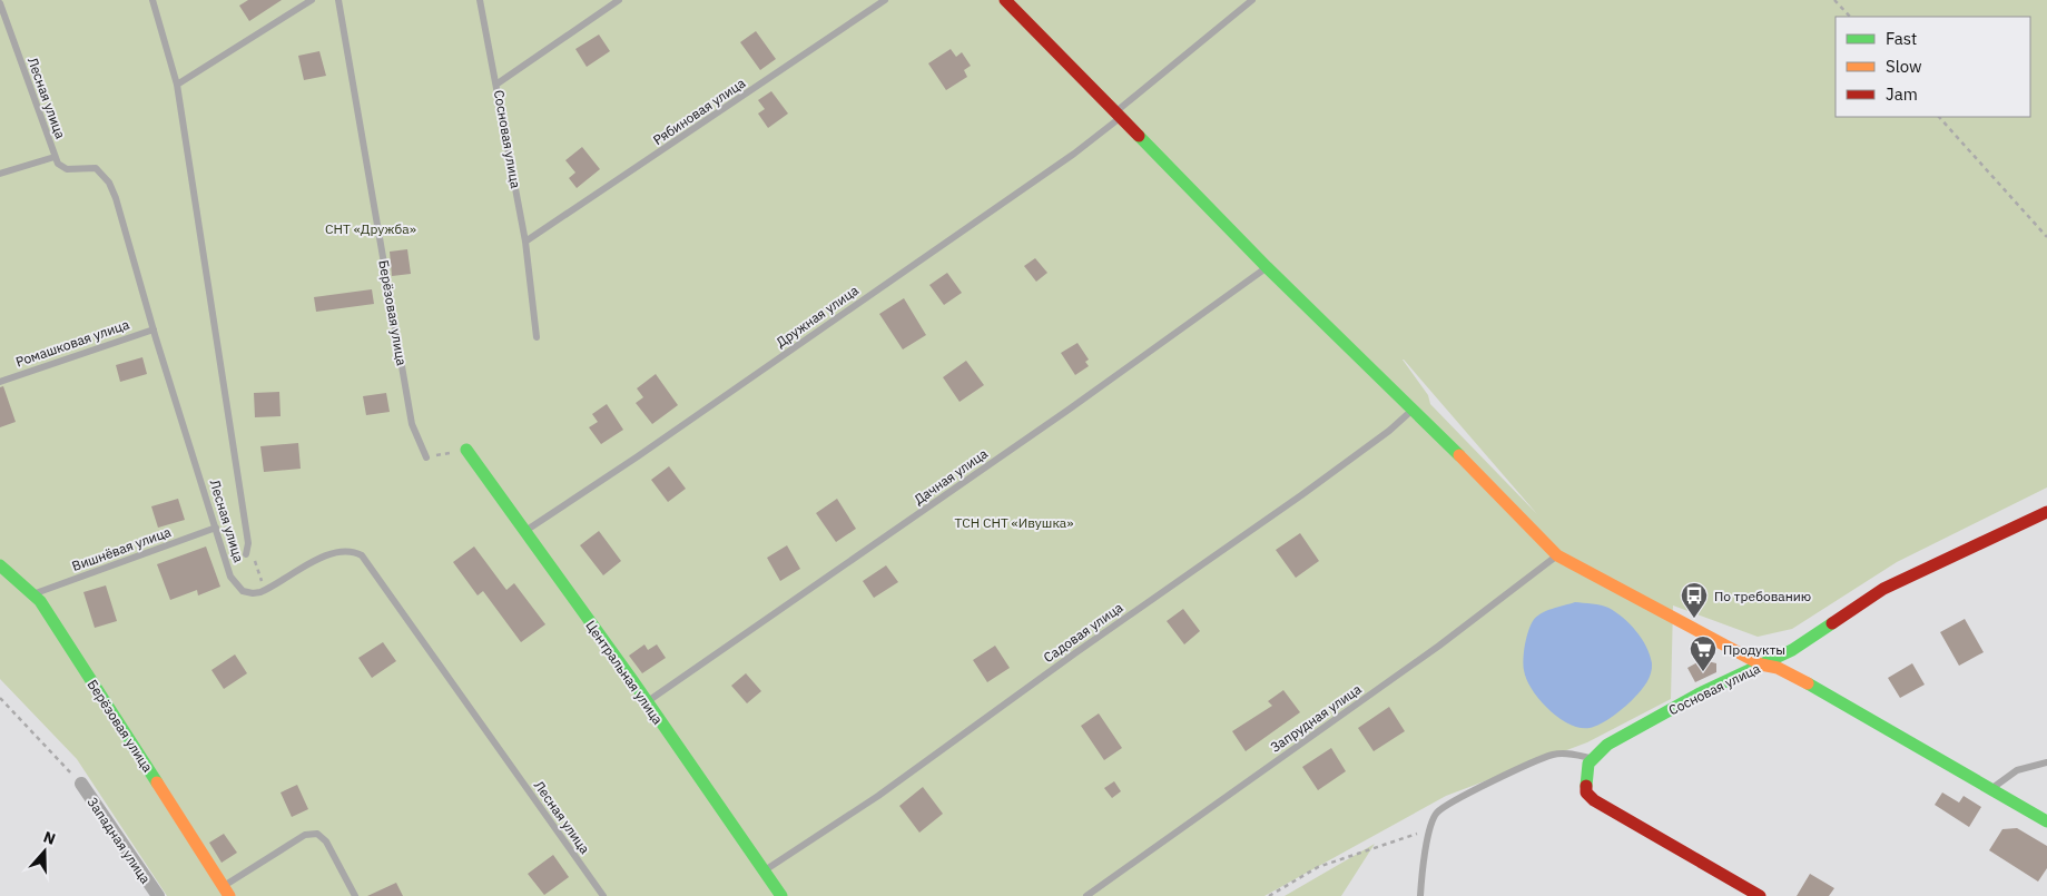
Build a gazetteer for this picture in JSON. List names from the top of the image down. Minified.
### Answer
{"streets":{"street":["Сосновая улица","Берёзовая улица","Центральная улица","Западная улица"],"lane":["Лесная улица","Рябиновая улица","Дружная улица","Ромашковая улица","Дачная улица","Вишнёвая улица","Садовая улица","Запрудная улица"]},"crossings":[["Лесная улица","Ромашковая улица"],["Лесная улица","Вишнёвая улица"],["Рябиновая улица","Сосновая улица"],["Берёзовая улица","Вишнёвая улица"],["Дружная улица","Центральная улица"],["Дачная улица","Центральная улица"],["Садовая улица","Центральная улица"]],"parks":["СНТ «Дружба»","ТСН СНТ «Ивушка»"],"places":{"bus stop":["По требованию"],"supermarket":["Продукты"]},"legend":["Fast","Slow","Jam"],"north":"top"}
